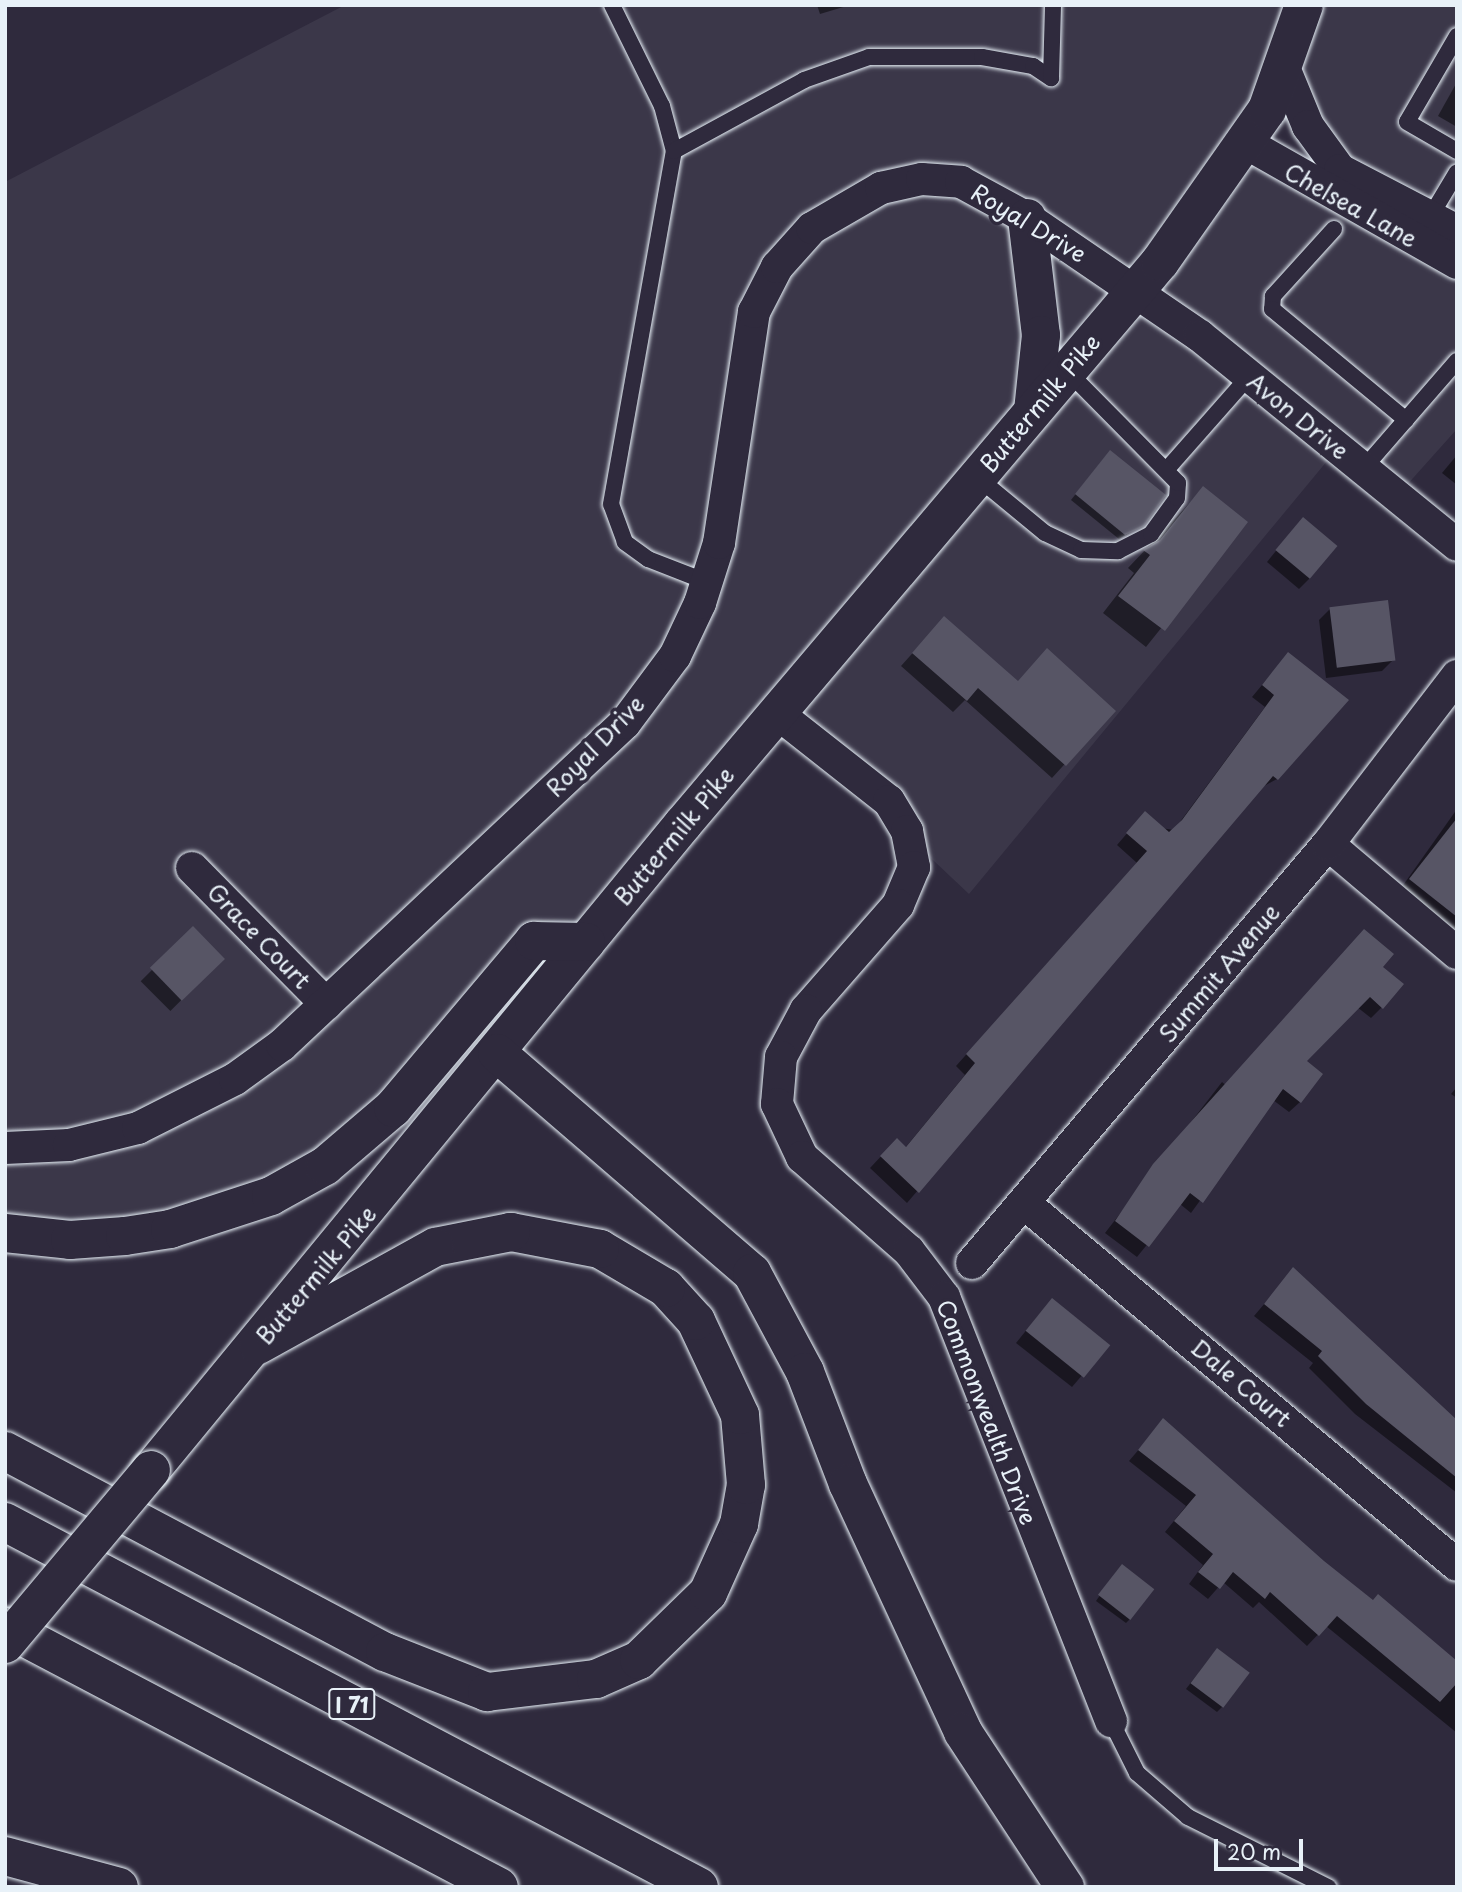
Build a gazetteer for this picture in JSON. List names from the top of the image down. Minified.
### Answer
{"streets":{"main road":["Buttermilk Pike","I 71"],"street":["Chelsea Lane","Royal Drive","Avon Drive","Grace Court","Summit Avenue","Dale Court","Commonwealth Drive"]},"crossings":[["Chelsea Lane","Buttermilk Pike"],["Royal Drive","Buttermilk Pike"],["Royal Drive","Avon Drive"],["Royal Drive","Grace Court"],["Buttermilk Pike","Avon Drive"],["Buttermilk Pike","Commonwealth Drive"],["Summit Avenue","Dale Court"]],"scale_bar":"20 m"}
